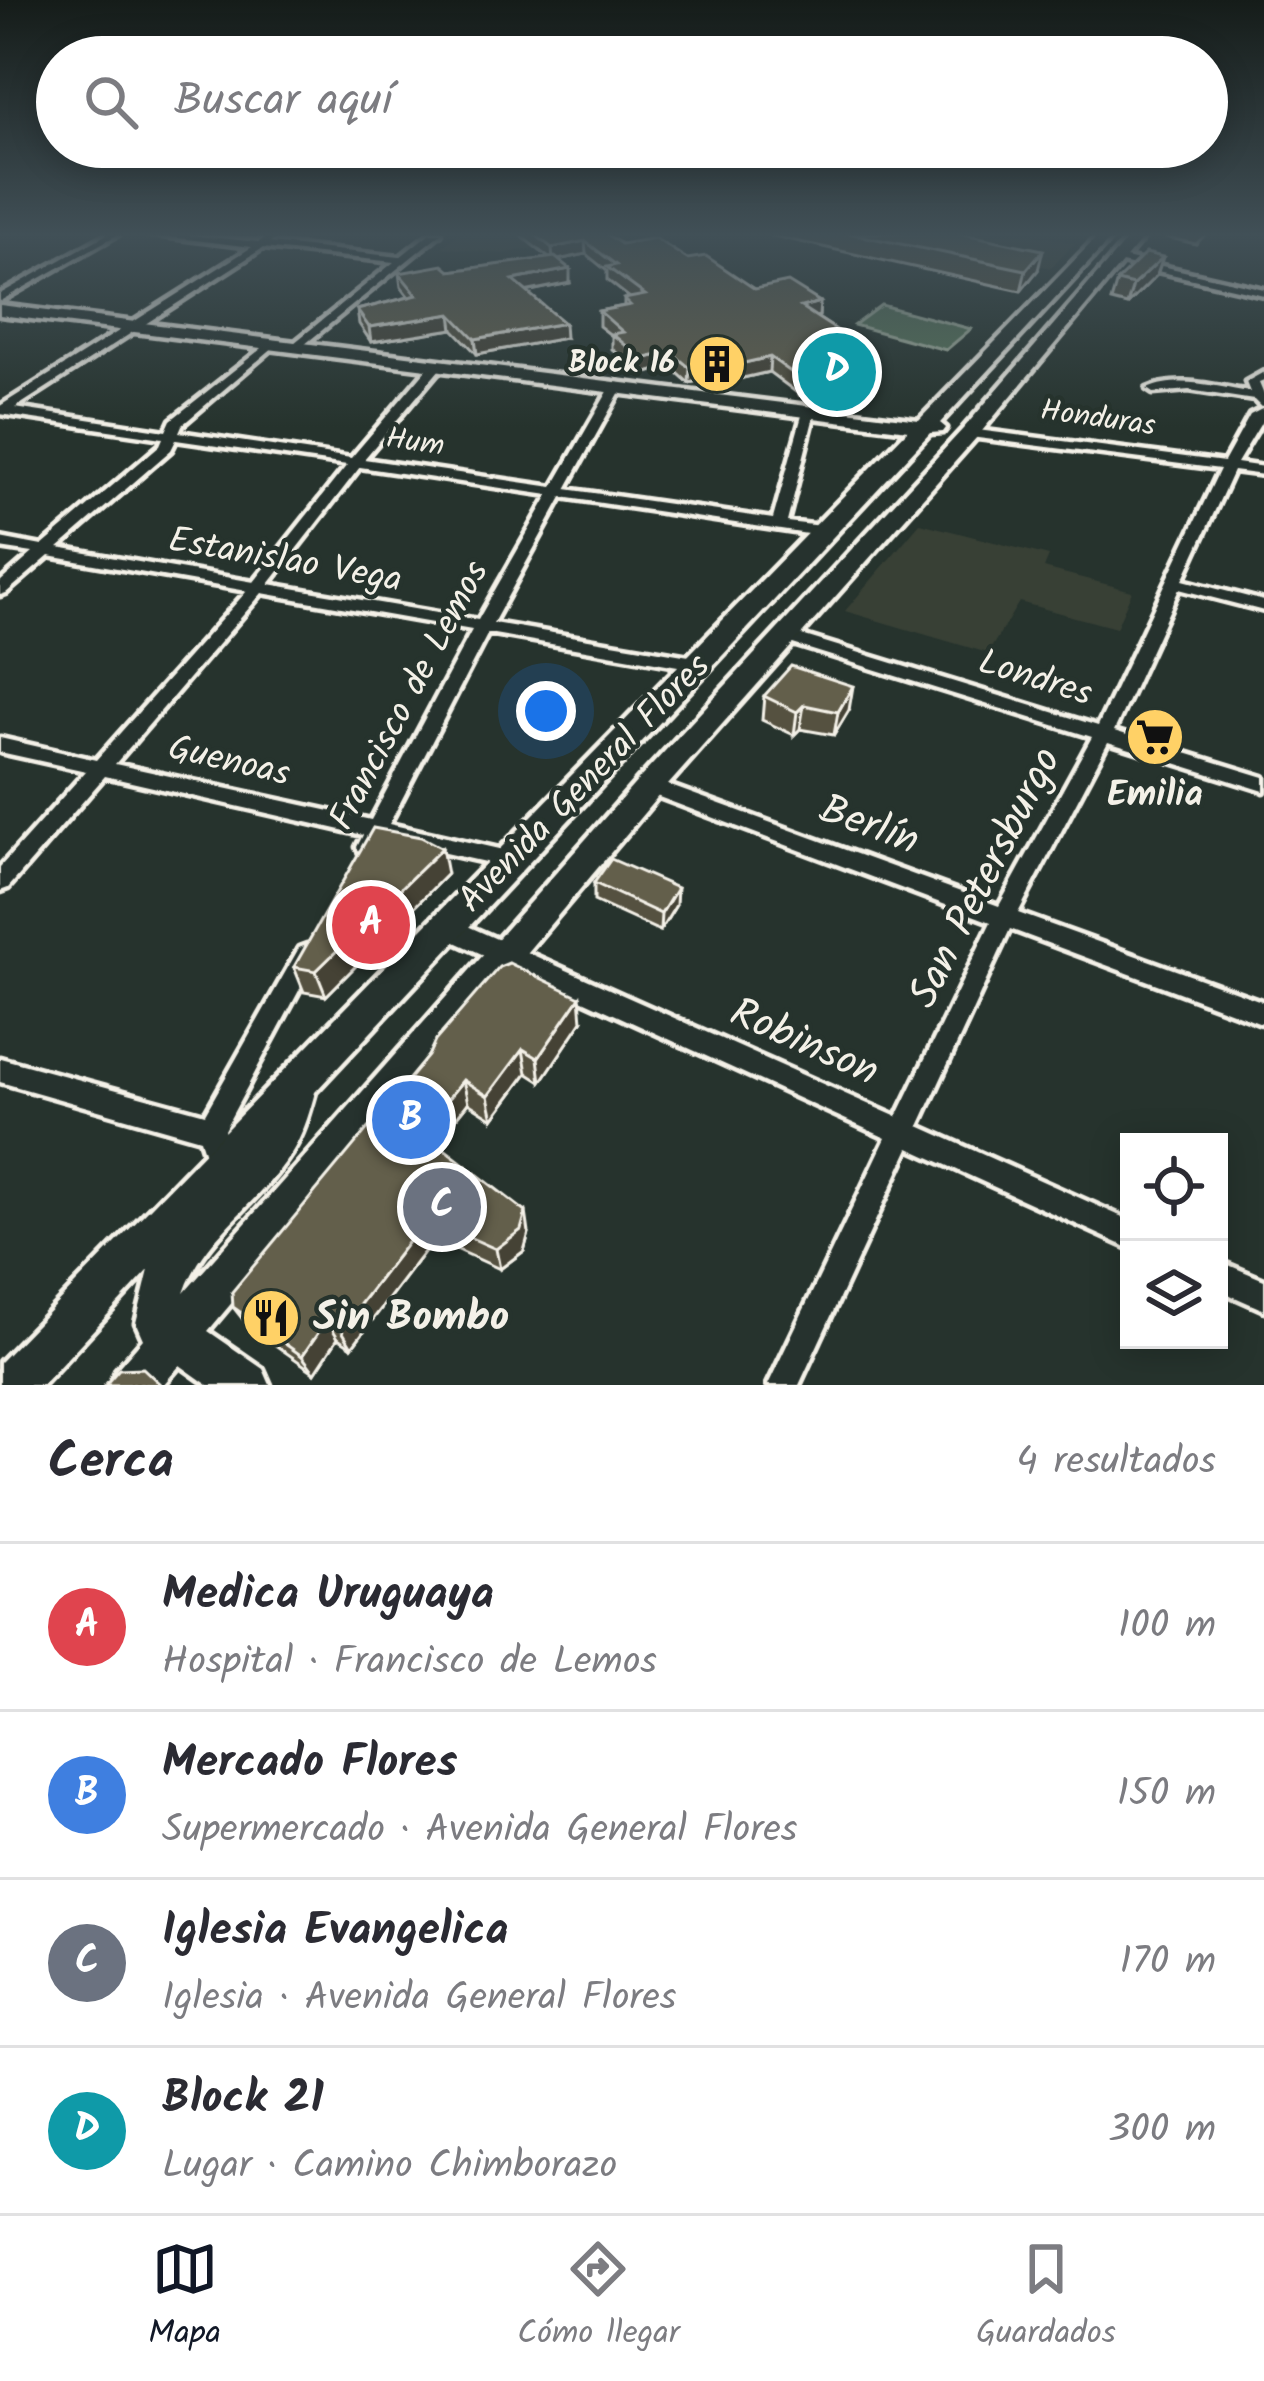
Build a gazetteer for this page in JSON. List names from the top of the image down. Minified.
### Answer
{"streets":{"main road":["Avenida General Flores"],"street":["Honduras","Hum","Estanislao Vega","Londres","Francisco de Lemos","Guenoas","Berlín","San Petersburgo","Robinson"]},"crossings":[["Honduras","Avenida General Flores"],["Honduras","San Petersburgo"],["Hum","Francisco de Lemos"],["Hum","Avenida General Flores"],["Estanislao Vega","Francisco de Lemos"],["Estanislao Vega","Avenida General Flores"],["Londres","Avenida General Flores"],["Londres","San Petersburgo"],["Francisco de Lemos","Guenoas"],["Guenoas","Avenida General Flores"],["Avenida General Flores","Berlín"],["Avenida General Flores","Robinson"],["Berlín","San Petersburgo"],["San Petersburgo","Robinson"]],"places":{"building":["Block 16"],"supermarket":["Emilia"],"restaurant":["Sin Bombo"]},"page":{"search":"Buscar aquí","pins":["D","A","B","C"],"heading":["Cerca","4 resultados"],"list":[{"mark":"A","name":"Medica Uruguaya","note":"Hospital · Francisco de Lemos","value":"100 m"},{"mark":"B","name":"Mercado Flores","note":"Supermercado · Avenida General Flores","value":"150 m"},{"mark":"C","name":"Iglesia Evangelica","note":"Iglesia · Avenida General Flores","value":"170 m"},{"mark":"D","name":"Block 21","note":"Lugar · Camino Chimborazo","value":"300 m"}],"nav":["Mapa","Cómo llegar","Guardados"]}}
